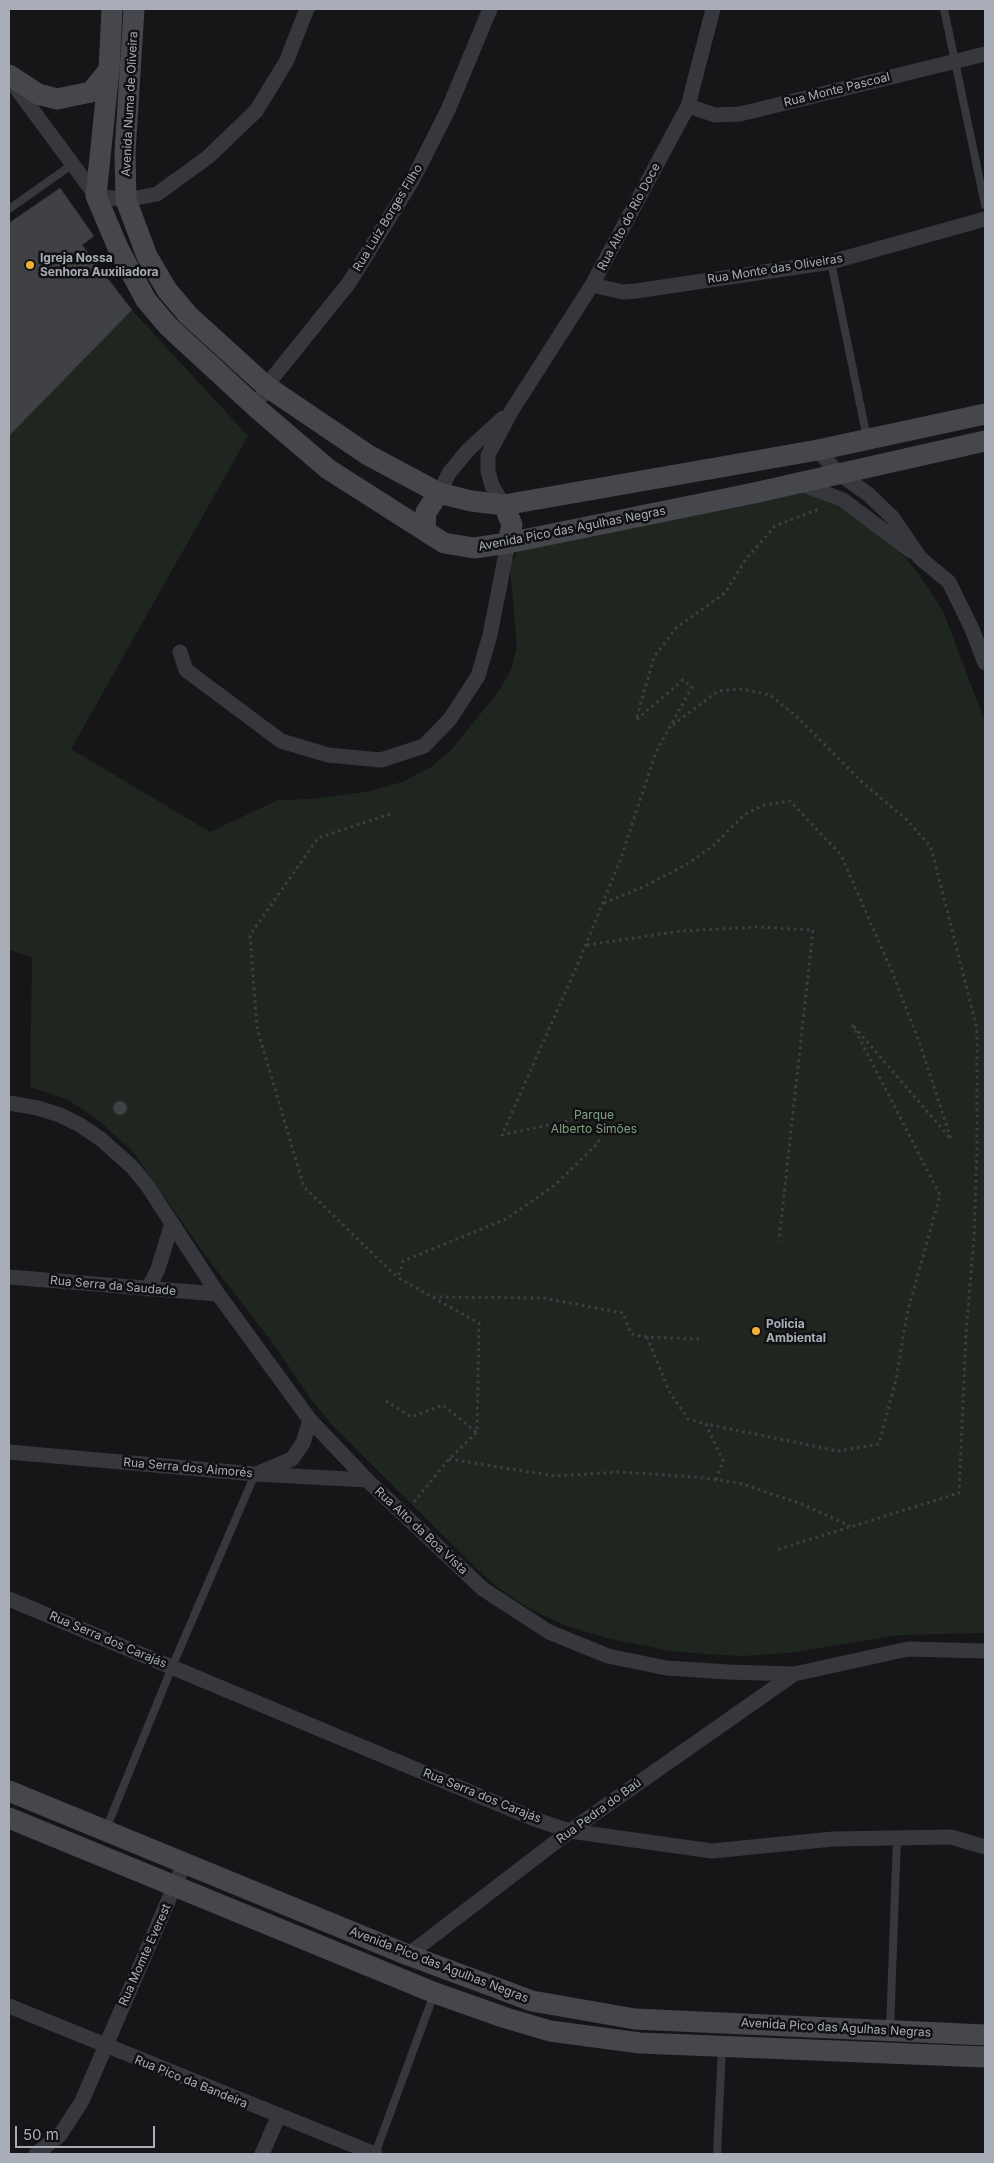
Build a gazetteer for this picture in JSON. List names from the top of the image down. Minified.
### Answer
{"streets":{"street":["Rua Monte Pascoal","Avenida Numa de Oliveira","Rua Alto do Rio Doce","Rua Luíz Borges Filho","Rua Monte das Oliveiras","Avenida Pico das Agulhas Negras","Rua Serra da Saudade","Rua Serra dos Aimorés","Rua Alto da Boa Vista","Rua Serra dos Carajás","Rua Pedra do Baú","Rua Momte Everest","Rua Pico da Bandeira"]},"crossings":[["Rua Monte Pascoal","Rua Alto do Rio Doce"],["Avenida Numa de Oliveira","Avenida Pico das Agulhas Negras"],["Rua Alto do Rio Doce","Rua Monte das Oliveiras"],["Rua Luíz Borges Filho","Avenida Pico das Agulhas Negras"],["Avenida Pico das Agulhas Negras","Rua Pedra do Baú"],["Avenida Pico das Agulhas Negras","Rua Momte Everest"],["Rua Serra da Saudade","Rua Alto da Boa Vista"],["Rua Serra dos Aimorés","Rua Alto da Boa Vista"],["Rua Alto da Boa Vista","Rua Pedra do Baú"],["Rua Serra dos Carajás","Rua Pedra do Baú"],["Rua Momte Everest","Rua Pico da Bandeira"]],"parks":["Parque Alberto Simões"],"places":["Igreja Nossa Senhora Auxiliadora","Policia Ambiental"],"scale_bar":"50 m"}
